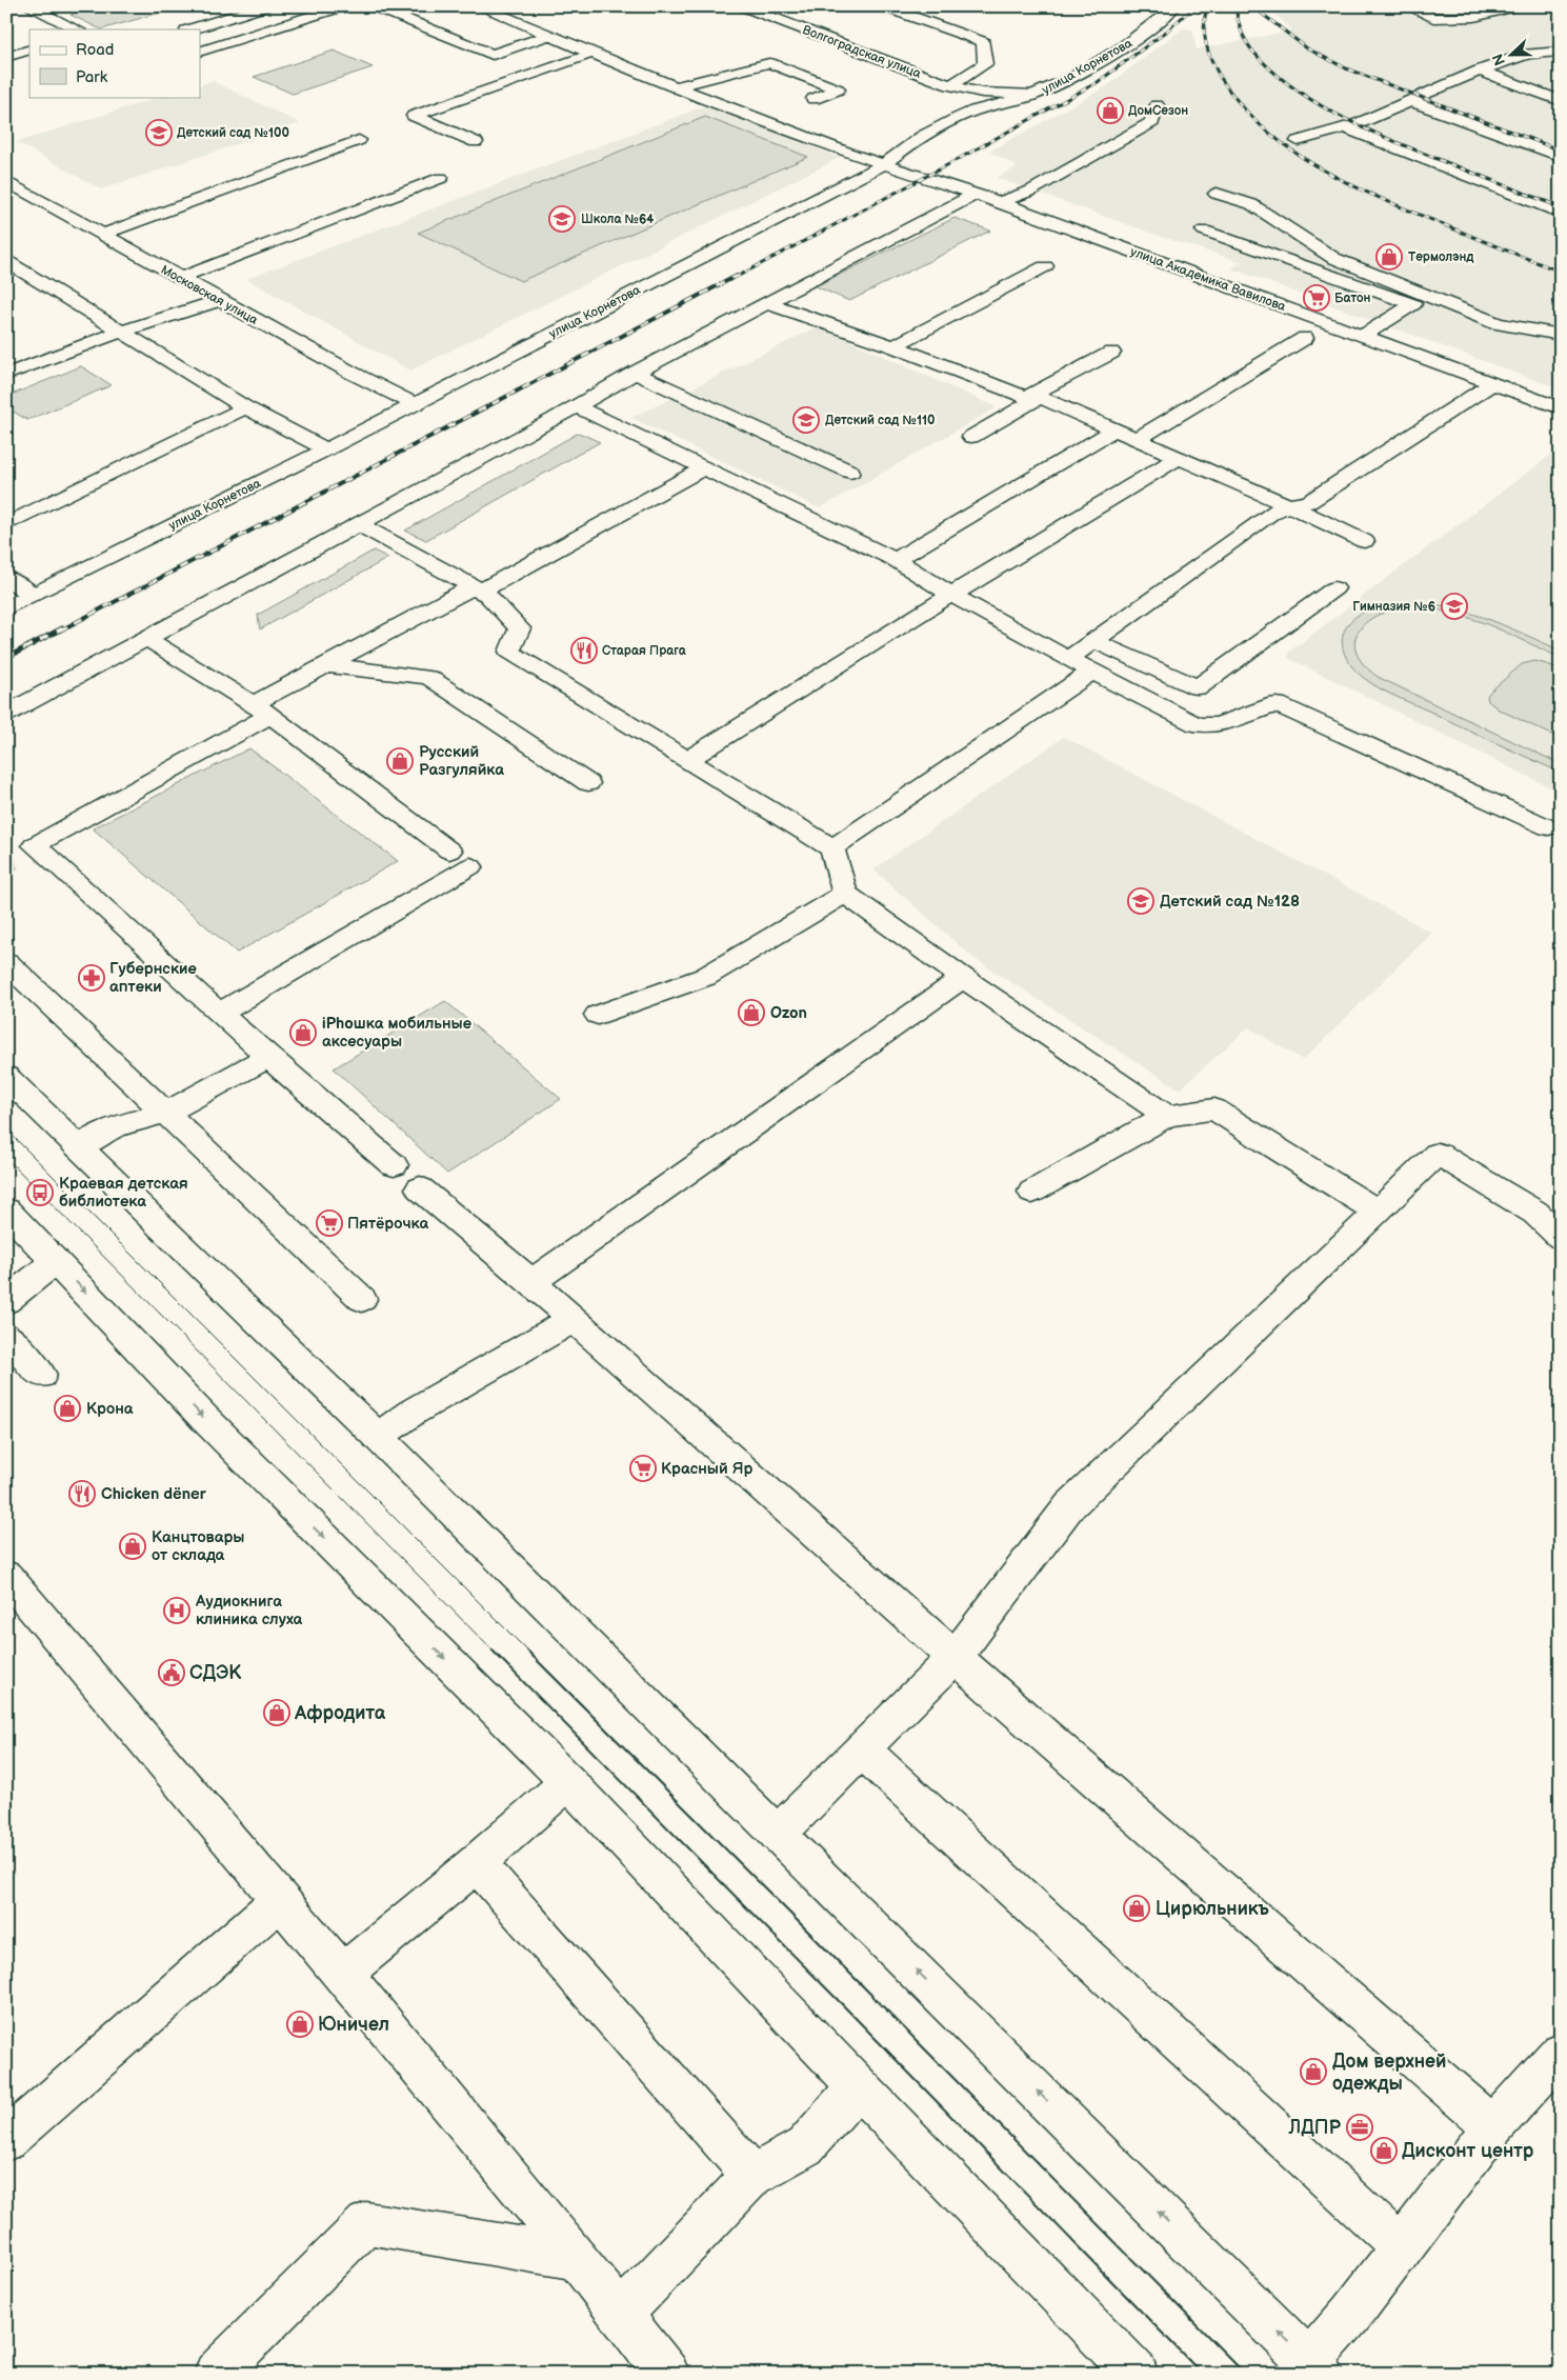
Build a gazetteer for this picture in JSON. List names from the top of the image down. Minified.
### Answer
{"streets":{"main road":["Волгоградская улица","улица Корнетова","улица Академика Вавилова","Московская улица"]},"crossings":[["Волгоградская улица","улица Корнетова"],["улица Корнетова","улица Академика Вавилова"],["улица Корнетова","Московская улица"]],"places":{"shop":["ДомСезон","Термолэнд","Русский Разгуляйка","Ozon","iPhoшка мобильные аксесуары","Крона","Канцтовары от склада","Афродита","Цирюльникъ","Юничел","Дом верхней одежды","Дисконт центр"],"school or university":["Детский сад №100","Школа №64","Детский сад №110","Гимназия №6","Детский сад №128"],"supermarket":["Батон","Пятёрочка","Красный Яр"],"restaurant":["Старая Прага","Chicken dëner"],"pharmacy":["Губернские аптеки"],"bus stop":["Краевая детская библиотека"],"hospital":["Аудиокнига клиника слуха"],"public building":["СДЭК"],"office":["ЛДПР"]},"legend":["Road","Park"],"north":"left"}
